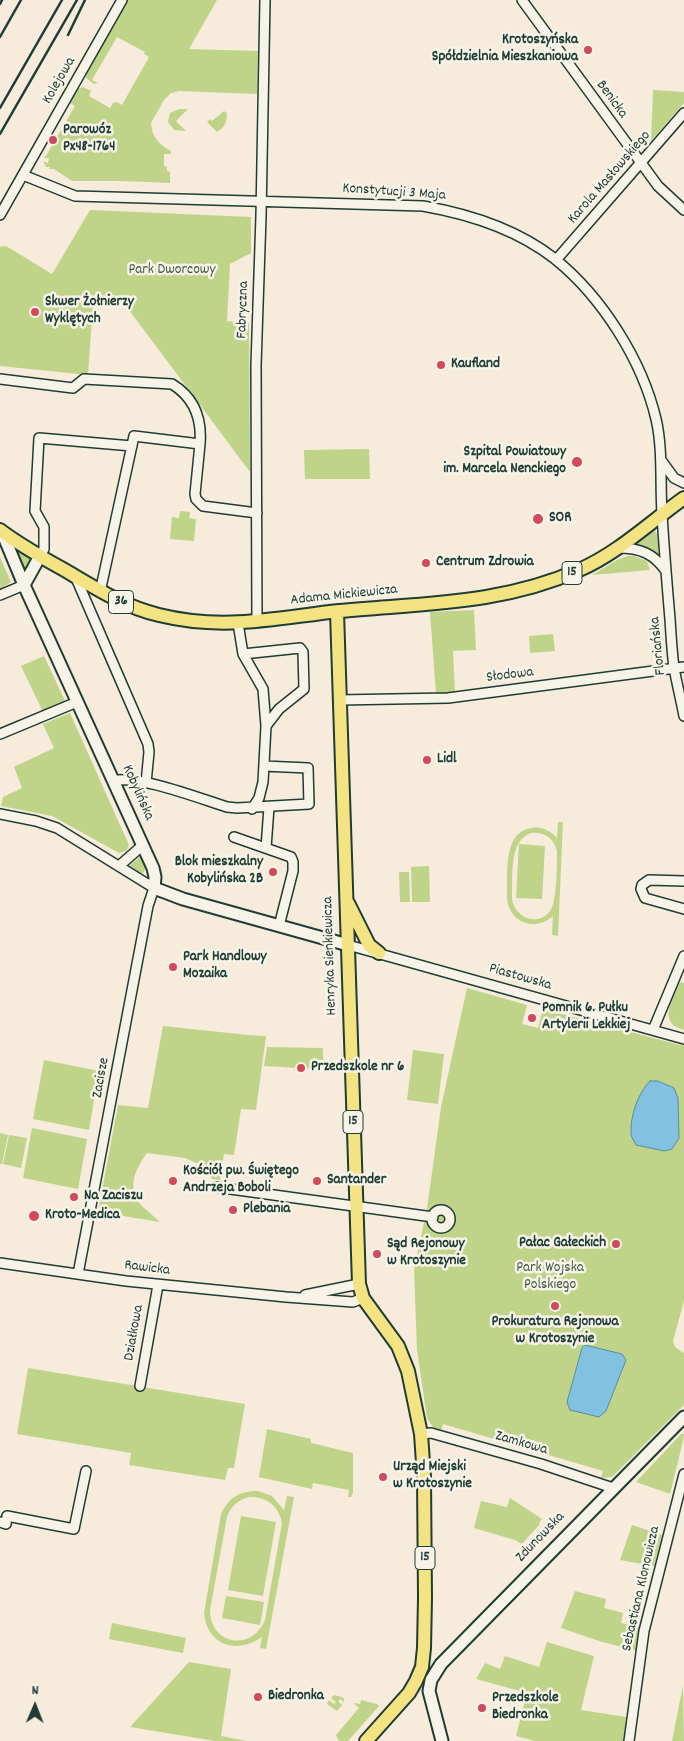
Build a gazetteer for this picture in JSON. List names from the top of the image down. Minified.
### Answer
{"streets":{"main road":["15","Adama Mickiewicza","36","Henryka Sienkiewicza"],"street":["Kolejowa","Benicka","Karola Masłowskiego","Konstytucji 3 Maja","Fabryczna","Floriańska","Słodowa","Kobylińska","Piastowska","Zacisze","Rawicka","Działkowa","Zamkowa","Zdunowska","Sebastiana Klonowicza"]},"crossings":[["Kolejowa","Konstytucji 3 Maja"],["Benicka","Karola Masłowskiego"],["Karola Masłowskiego","Konstytucji 3 Maja"],["Konstytucji 3 Maja","Fabryczna"],["Konstytucji 3 Maja","Adama Mickiewicza"],["Konstytucji 3 Maja","Floriańska"],["Fabryczna","Adama Mickiewicza"],["15","Henryka Sienkiewicza"],["15","Rawicka"],["15","Zamkowa"],["Adama Mickiewicza","Floriańska"],["Adama Mickiewicza","Kobylińska"],["Adama Mickiewicza","Henryka Sienkiewicza"],["Floriańska","Słodowa"],["Słodowa","Henryka Sienkiewicza"],["Kobylińska","Zacisze"],["Henryka Sienkiewicza","Piastowska"],["Henryka Sienkiewicza","Rawicka"],["Zacisze","Rawicka"],["Rawicka","Działkowa"],["Zamkowa","Zdunowska"]],"parks":["Park Dworcowy","Park Wojska Polskiego"],"places":["Krotoszyńska Spółdzielnia Mieszkaniowa","Parowóz Px48-1764","Skwer Żołnierzy Wyklętych","Kaufland","Szpital Powiatowy im. Marcela Nenckiego","SOR","Centrum Zdrowia","Lidl","Blok mieszkalny Kobylińska 2B","Park Handlowy Mozaika","Pomnik 6. Pułku Artylerii Lekkiej","Przedszkole nr 6","Kościół pw. Świętego Andrzeja Boboli","Santander","Na Zaciszu","Plebania","Kroto-Medica","Pałac Gałeckich","Sąd Rejonowy w Krotoszynie","Prokuratura Rejonowa w Krotoszynie","Urząd Miejski w Krotoszynie","Biedronka","Przedszkole Biedronka"],"north":"top"}
